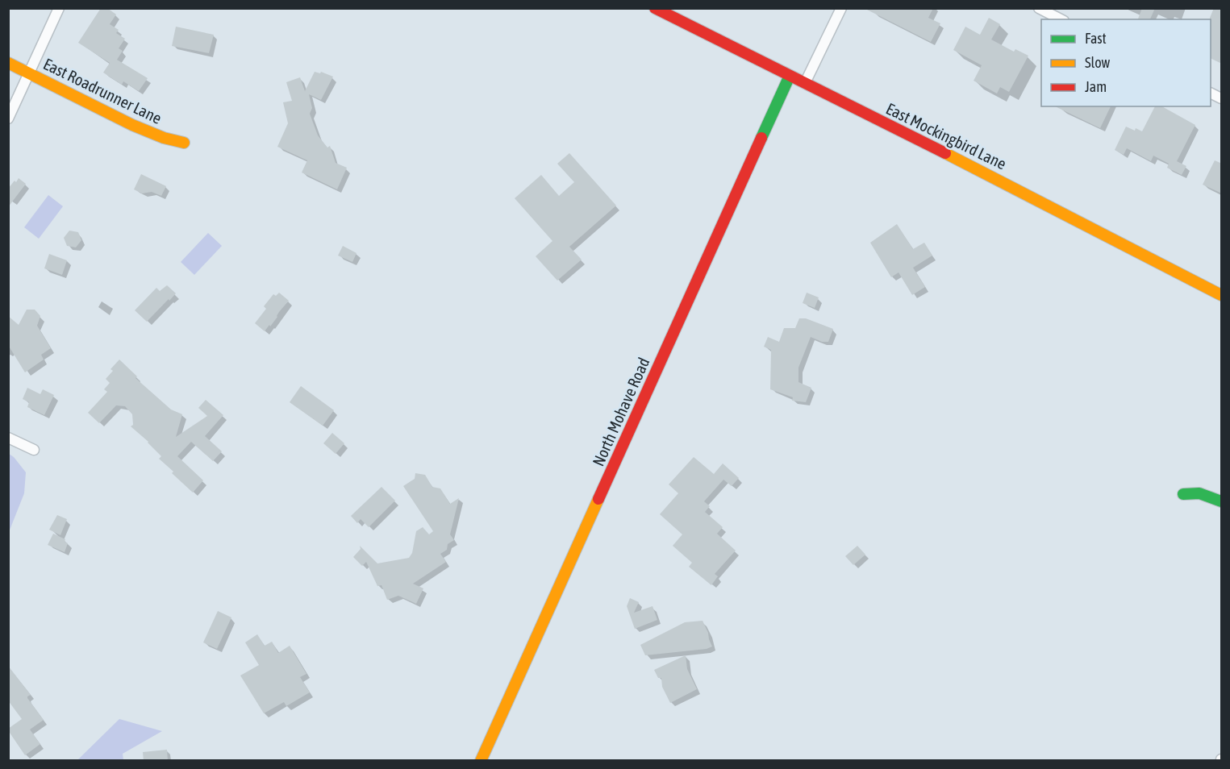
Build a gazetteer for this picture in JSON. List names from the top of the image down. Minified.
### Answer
{"streets":{"street":["East Roadrunner Lane","East Mockingbird Lane","North Mohave Road"]},"crossings":[["East Mockingbird Lane","North Mohave Road"]],"legend":["Fast","Slow","Jam"]}
